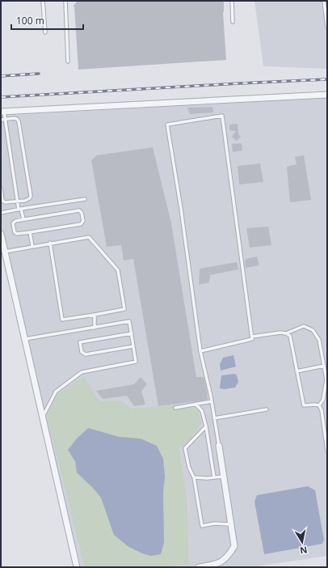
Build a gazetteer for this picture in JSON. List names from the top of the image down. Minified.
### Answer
{"scale_bar":"100 m","north":"bottom"}
